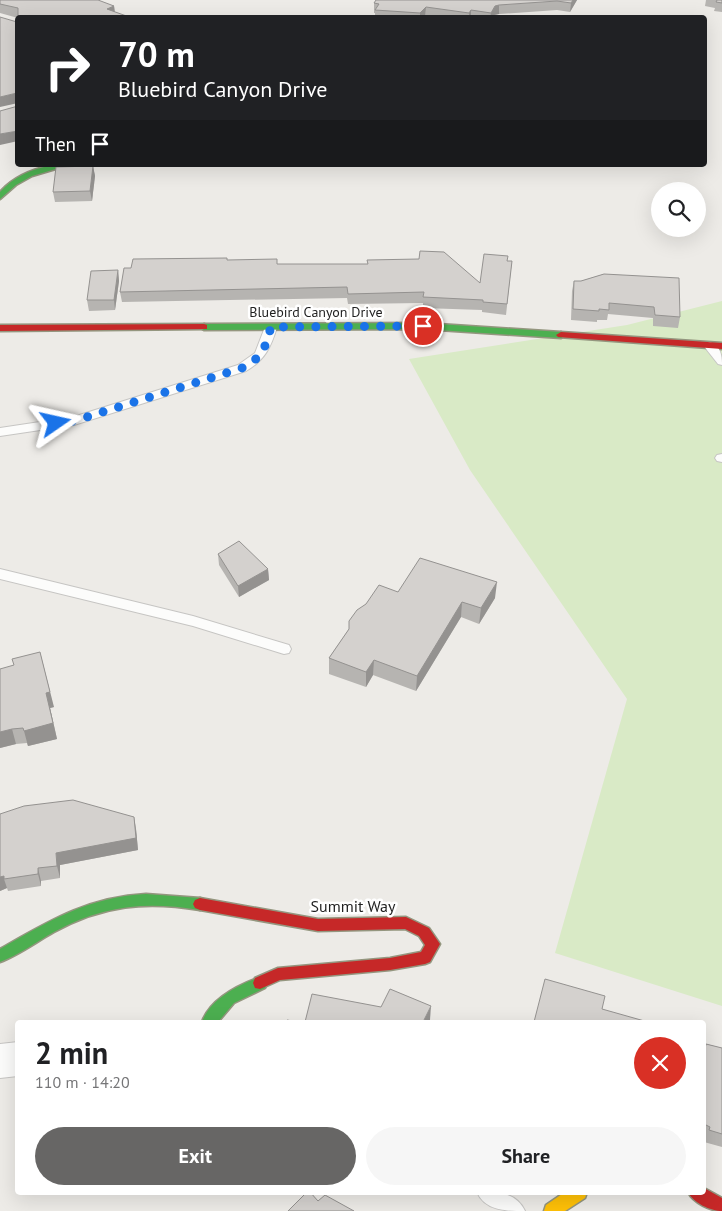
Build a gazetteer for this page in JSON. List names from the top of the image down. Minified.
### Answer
{"streets":{"street":["Bluebird Canyon Drive","Summit Way"]},"page":{"turn":["70 m","Bluebird Canyon Drive"],"then":"Then","heading":["2 min","110 m · 14:20"],"buttons":["Exit","Share"]}}
